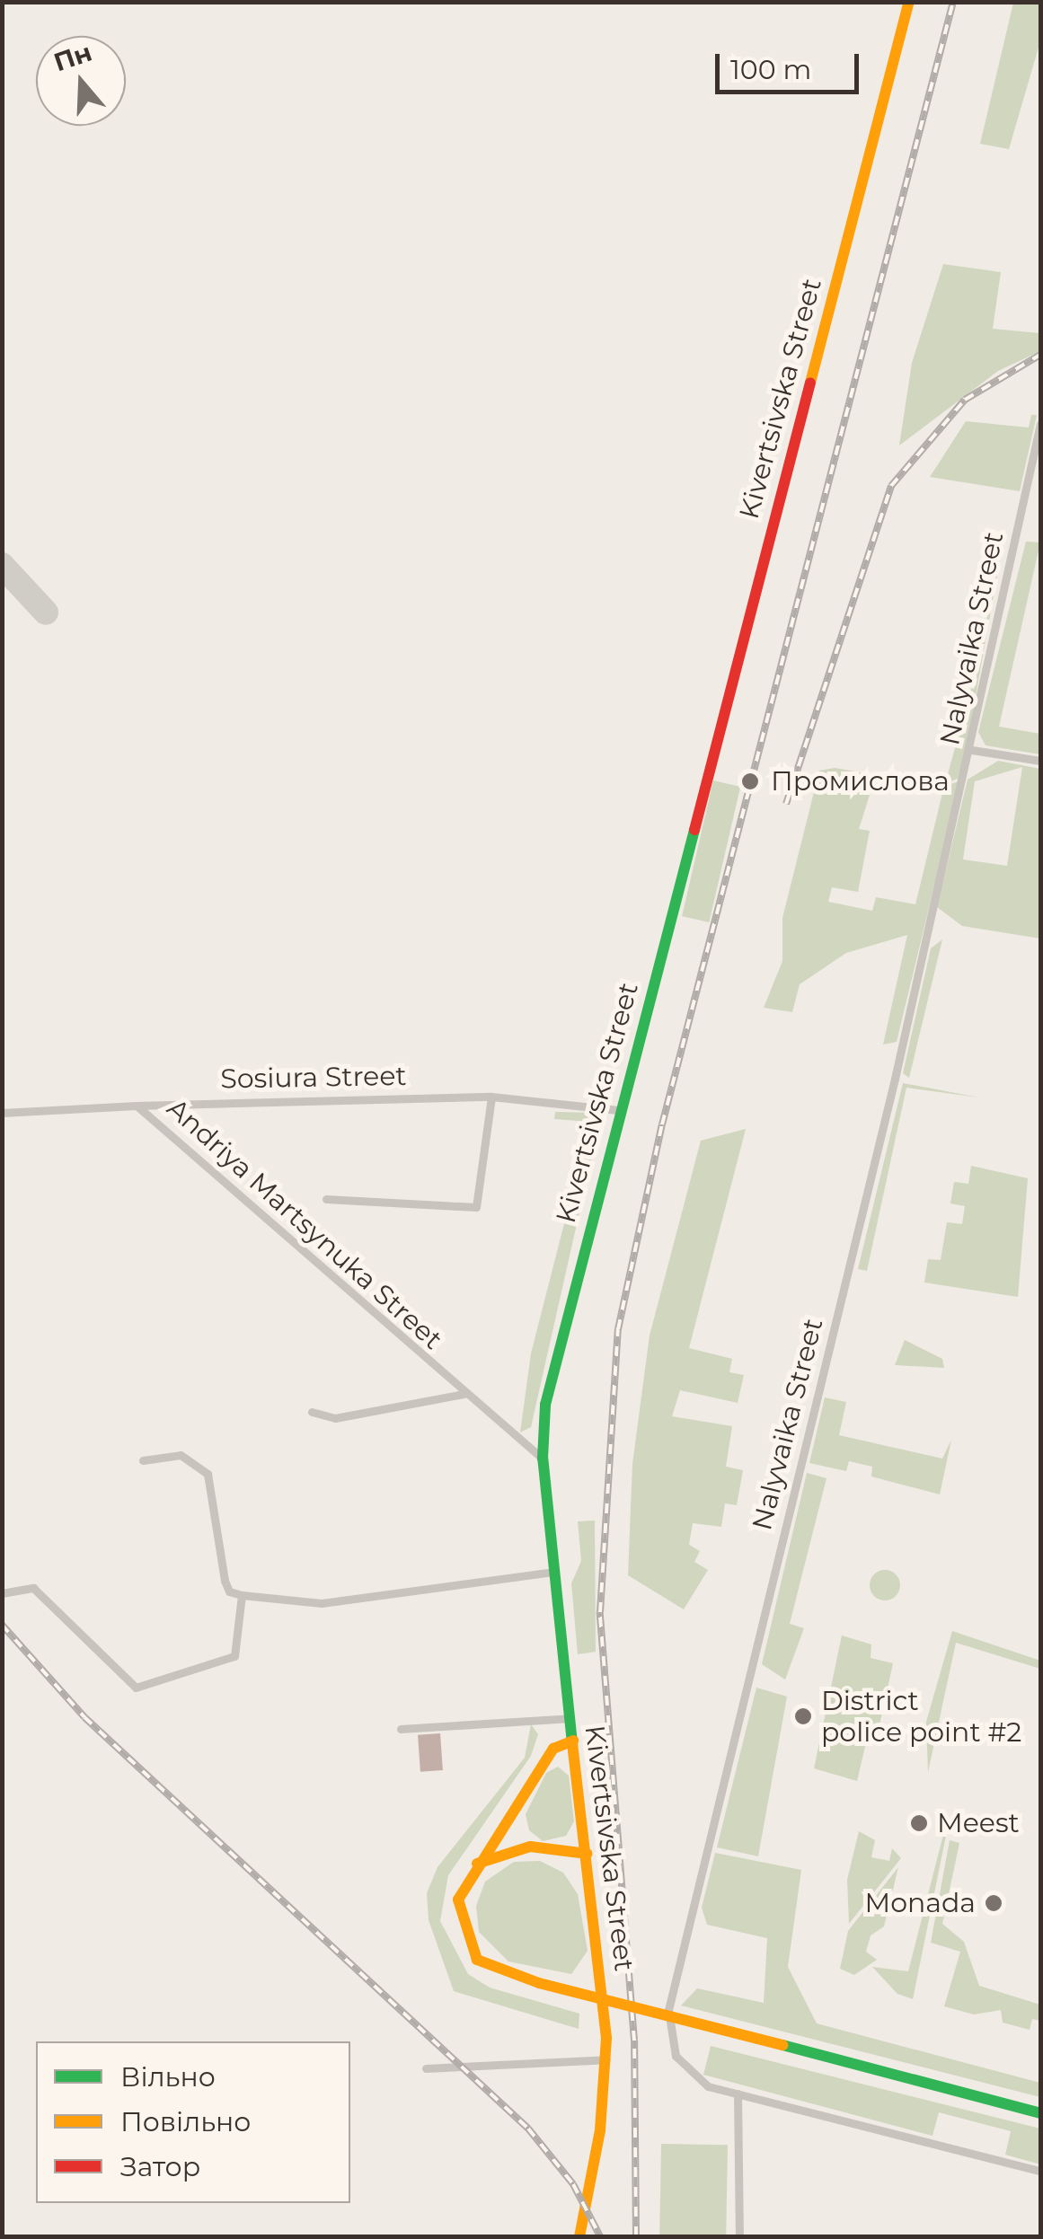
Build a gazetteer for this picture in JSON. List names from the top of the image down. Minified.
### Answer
{"streets":{"main road":["Kivertsivska Street"],"street":["Nalyvaika Street","Sosiura Street","Andriya Martsynuka Street"]},"crossings":[["Kivertsivska Street","Sosiura Street"],["Kivertsivska Street","Andriya Martsynuka Street"],["Sosiura Street","Andriya Martsynuka Street"]],"places":["Промислова","District police point #2","Meest","Monada"],"legend":["Вільно","Повільно","Затор"],"scale_bar":"100 m","north":"top"}
